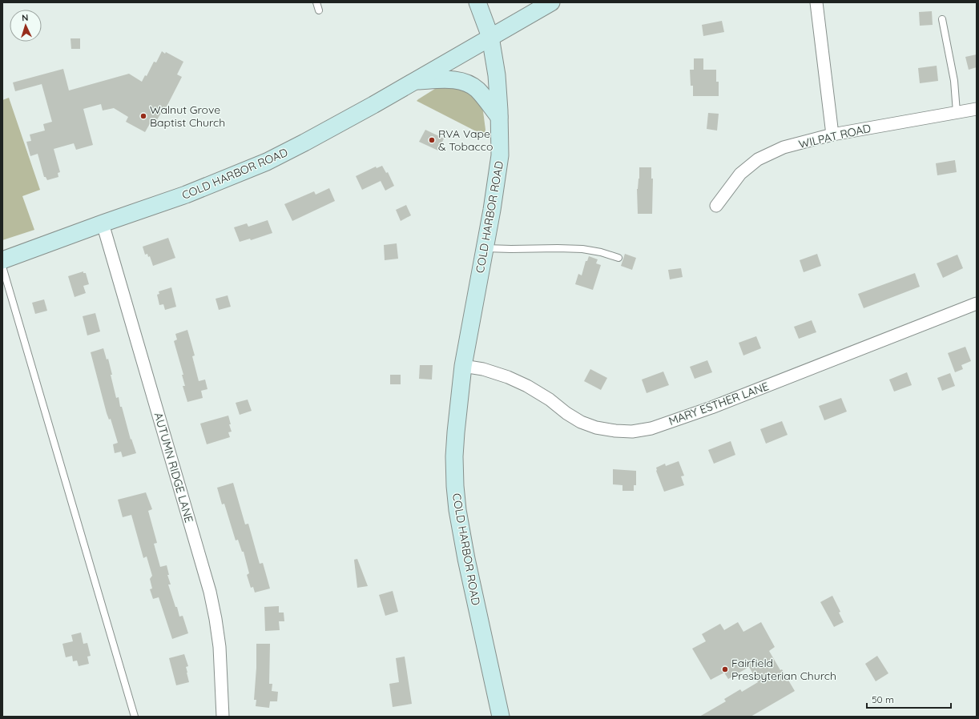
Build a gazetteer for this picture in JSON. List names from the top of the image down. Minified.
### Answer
{"streets":{"main road":["COLD HARBOR ROAD"],"street":["WILPAT ROAD","MARY ESTHER LANE","AUTUMN RIDGE LANE"]},"crossings":[["COLD HARBOR ROAD","MARY ESTHER LANE"],["COLD HARBOR ROAD","AUTUMN RIDGE LANE"]],"places":["Walnut Grove Baptist Church","RVA Vape & Tobacco","Fairfield Presbyterian Church"],"scale_bar":"50 m","north":"top"}
